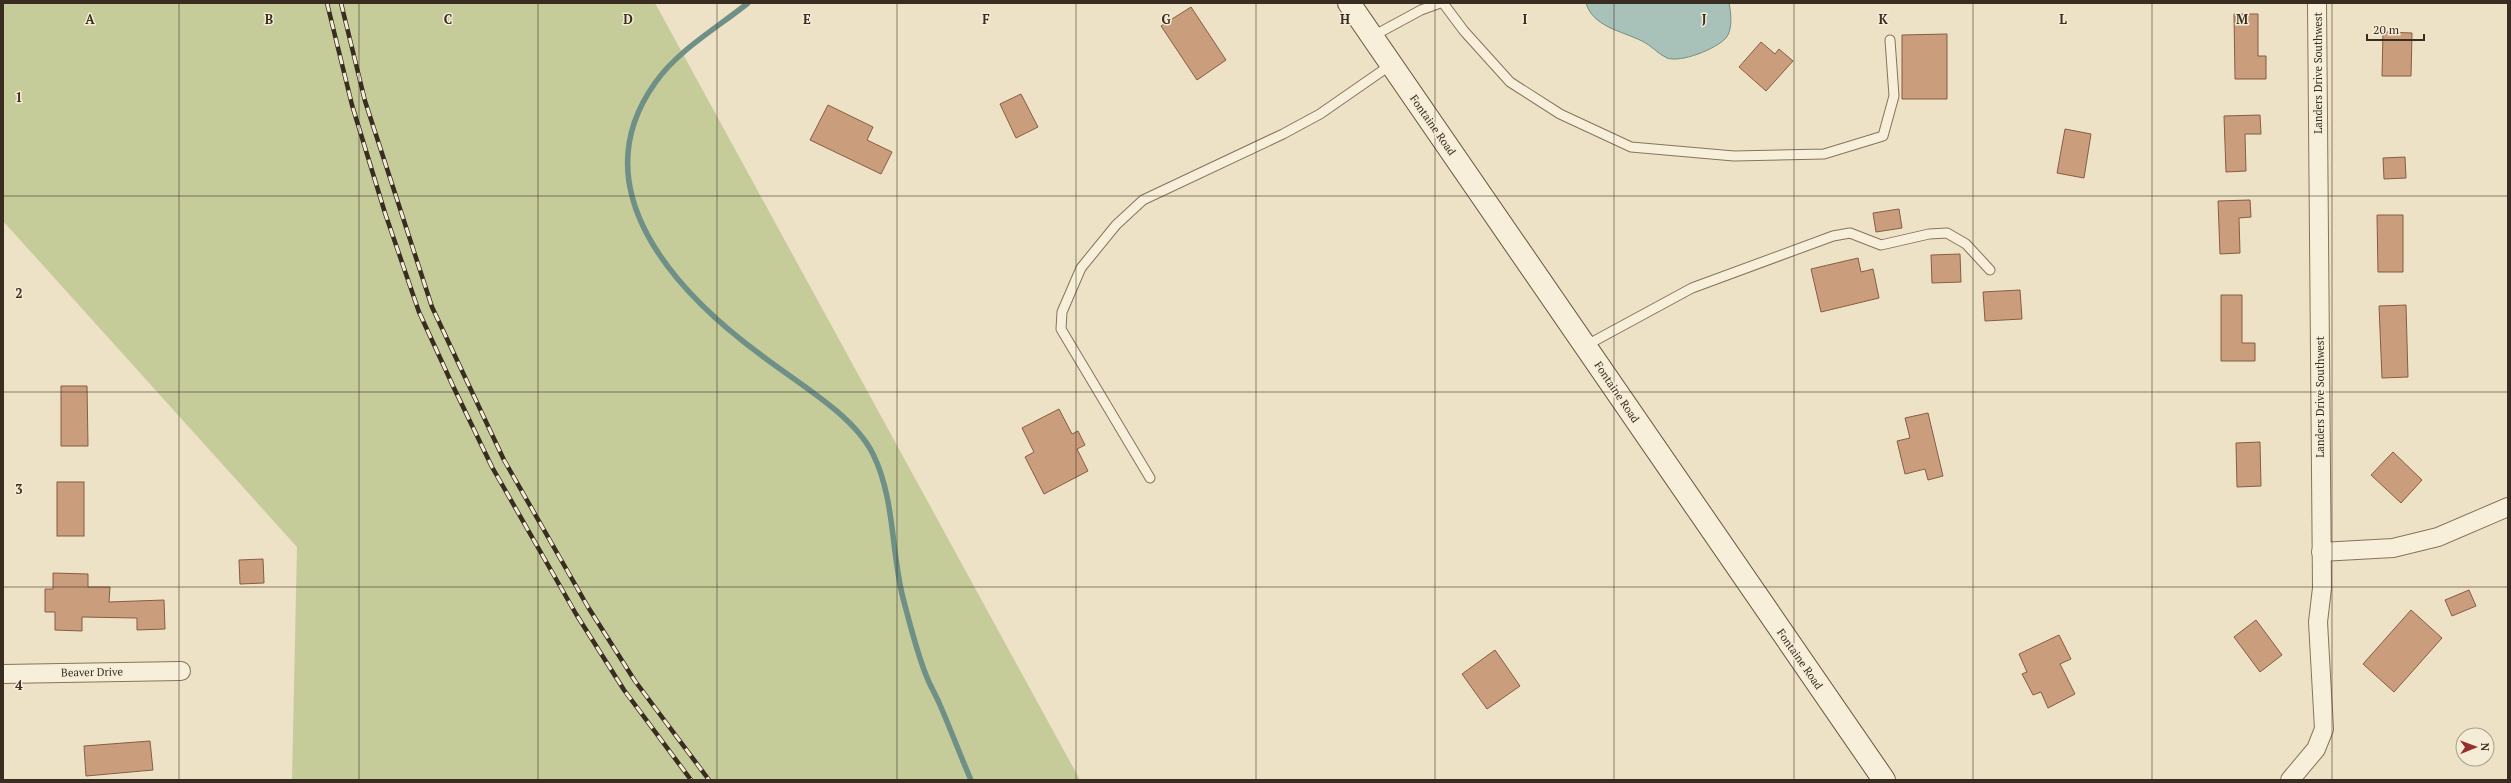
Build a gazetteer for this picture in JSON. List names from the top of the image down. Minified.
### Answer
{"streets":{"main road":["Fontaine Road"],"street":["Landers Drive Southwest","Beaver Drive"]},"scale_bar":"20 m","north":"right","grid":{"columns":["A","B","C","D","E","F","G","H","I","J","K","L","M"],"rows":["1","2","3","4"]}}
